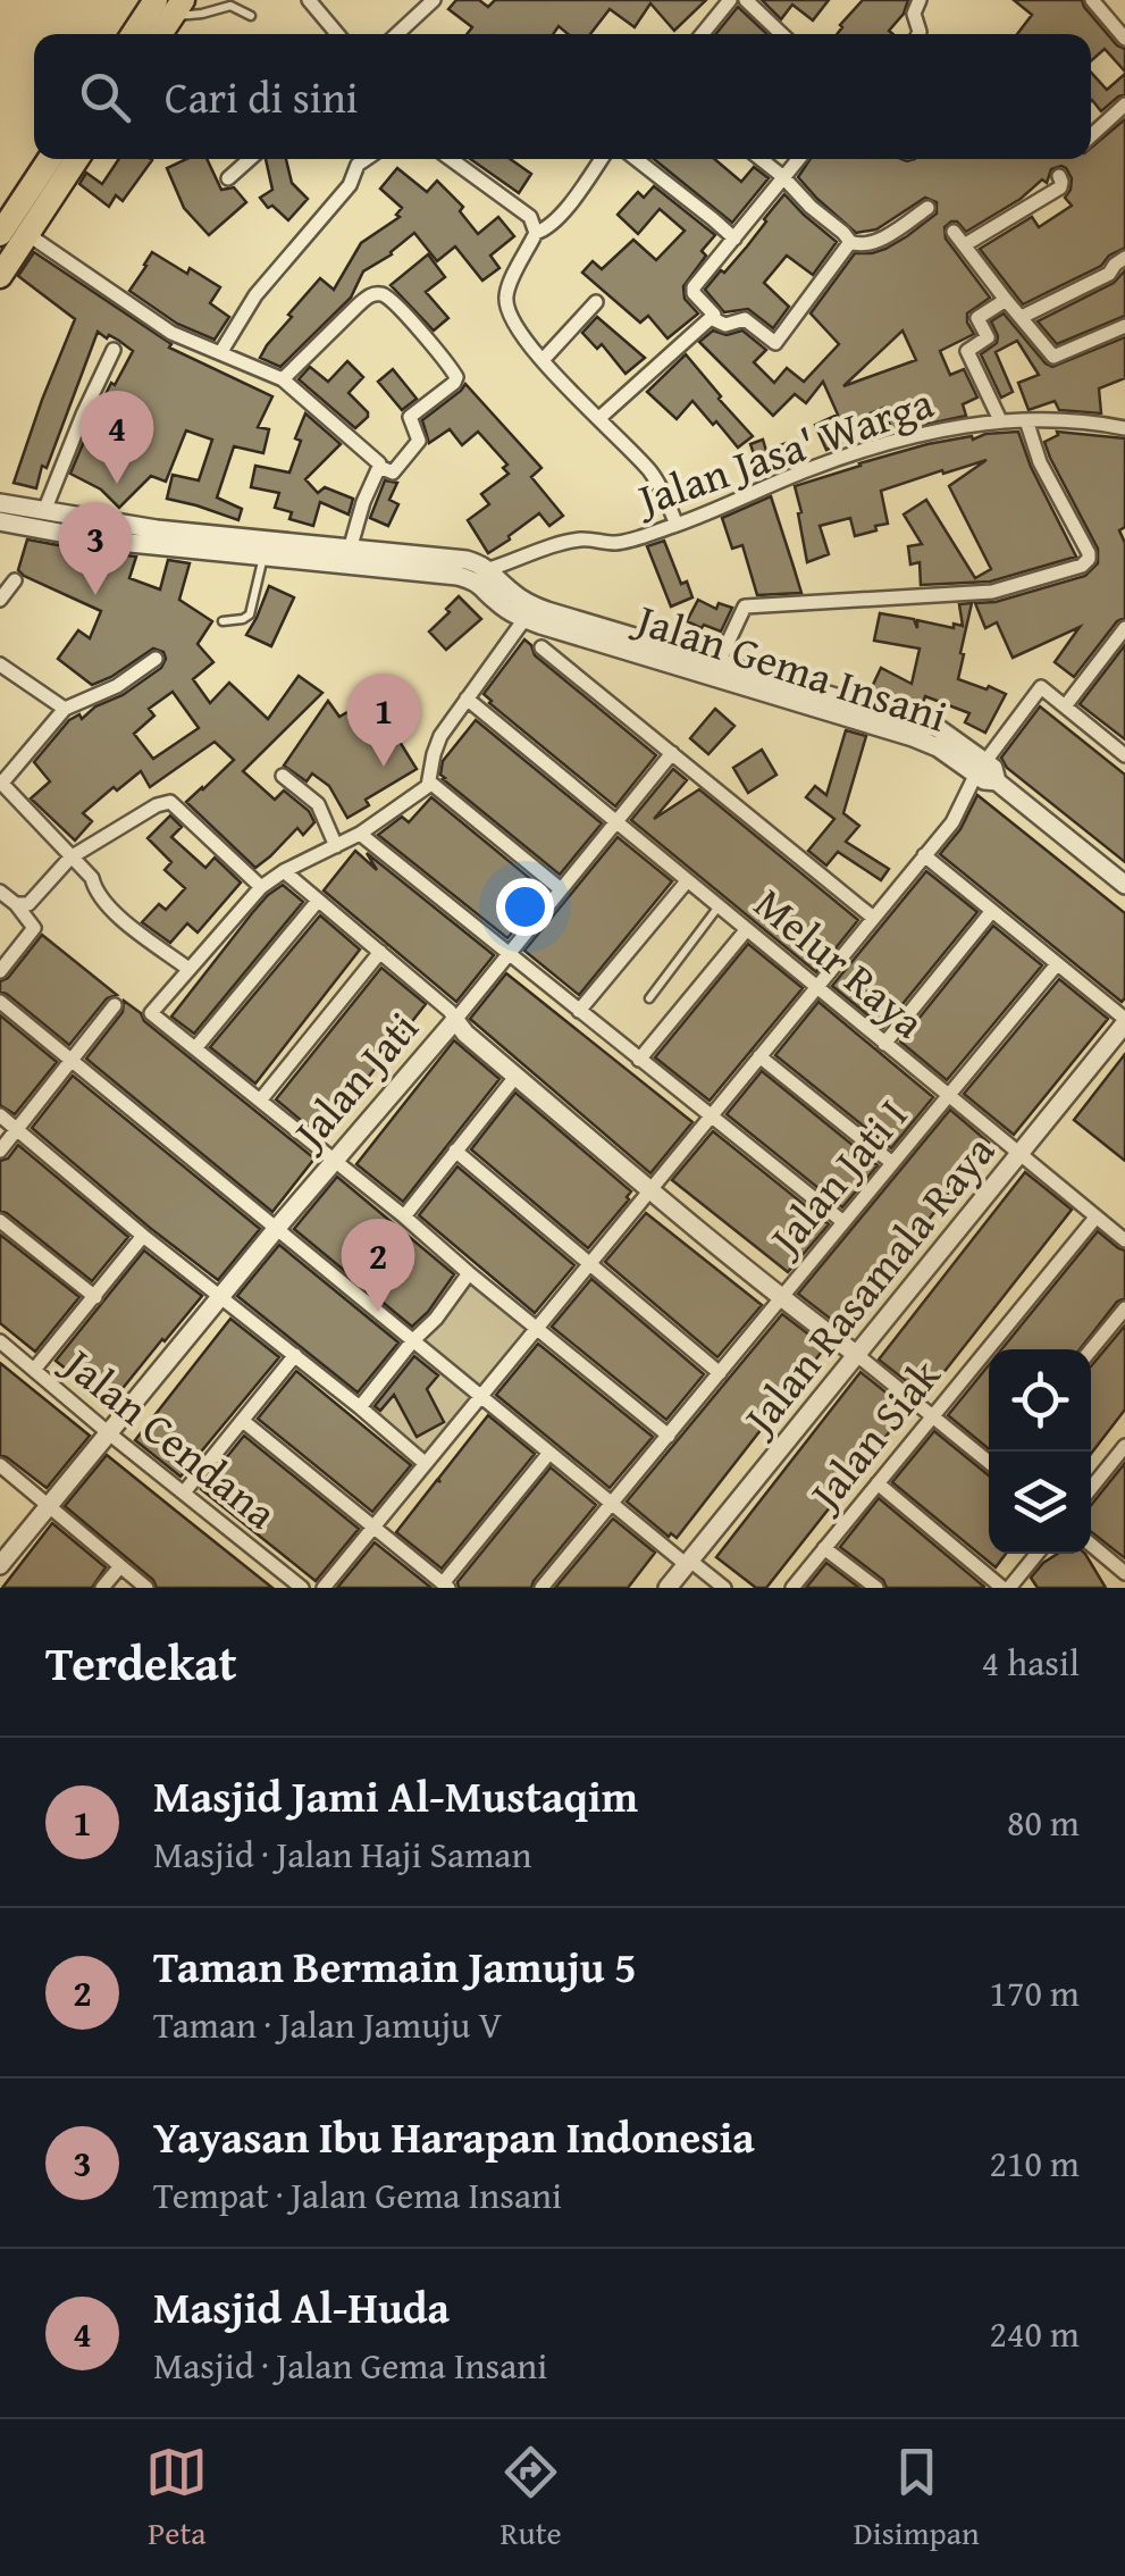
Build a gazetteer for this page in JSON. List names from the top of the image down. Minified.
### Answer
{"streets":{"street":["Jalan Jasa' Warga","Jalan Gema Insani","Melur Raya","Jalan Jati","Jalan Jati I","Jalan Rasamala Raya","Jalan Siak","Jalan Cendana"]},"crossings":[["Jalan Jasa' Warga","Jalan Gema Insani"],["Melur Raya","Jalan Jati I"],["Melur Raya","Jalan Rasamala Raya"],["Melur Raya","Jalan Siak"],["Jalan Jati","Jalan Jati I"],["Jalan Jati","Jalan Rasamala Raya"],["Jalan Jati","Jalan Cendana"]],"page":{"search":"Cari di sini","pins":["4","3","1","2"],"heading":["Terdekat","4 hasil"],"list":[{"mark":"1","name":"Masjid Jami Al-Mustaqim","note":"Masjid · Jalan Haji Saman","value":"80 m"},{"mark":"2","name":"Taman Bermain Jamuju 5","note":"Taman · Jalan Jamuju V","value":"170 m"},{"mark":"3","name":"Yayasan Ibu Harapan Indonesia","note":"Tempat · Jalan Gema Insani","value":"210 m"},{"mark":"4","name":"Masjid Al-Huda","note":"Masjid · Jalan Gema Insani","value":"240 m"}],"nav":["Peta","Rute","Disimpan"]}}
